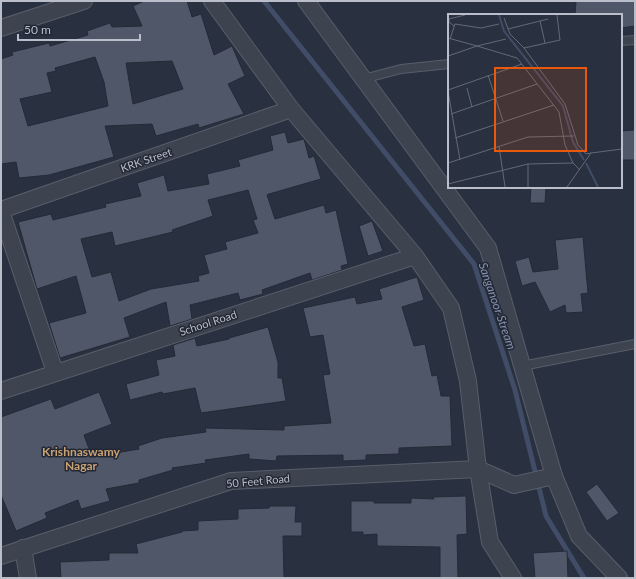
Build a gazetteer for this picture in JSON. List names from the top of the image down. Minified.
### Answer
{"streets":{"street":["KRK Street","School Road","50 Feet Road"]},"districts":["Krishnaswamy Nagar"],"water":["Sanganoor Stream"],"scale_bar":"50 m"}
